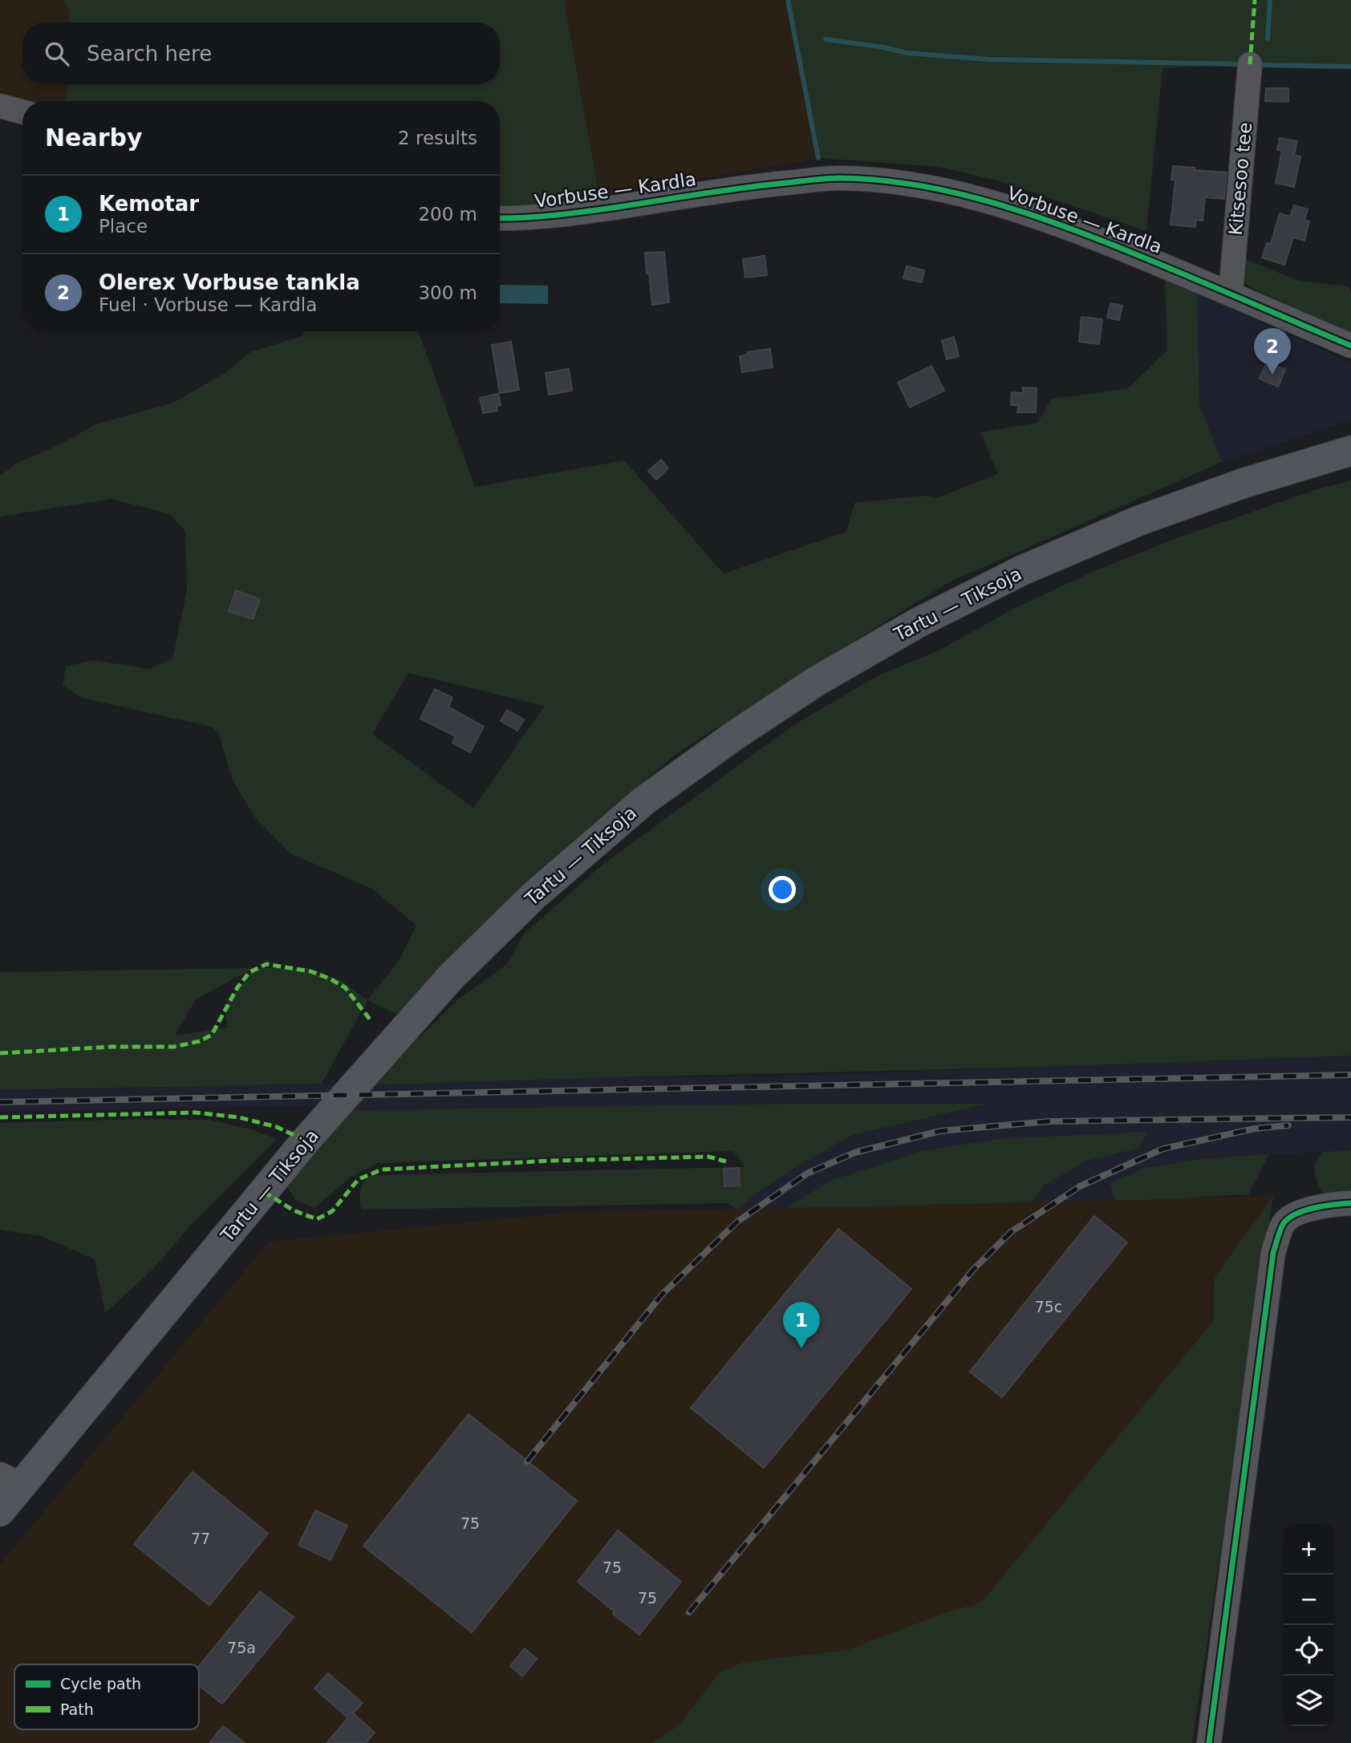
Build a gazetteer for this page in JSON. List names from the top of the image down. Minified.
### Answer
{"streets":{"main road":["Tartu — Tiksoja"],"street":["Kitsesoo tee","Vorbuse — Kardla"]},"crossings":[["Kitsesoo tee","Vorbuse — Kardla"]],"house_numbers":["75c","75","77","75","75","75a"],"legend":["Cycle path","Path"],"page":{"search":"Search here","heading":["Nearby","2 results"],"list":[{"mark":"1","name":"Kemotar","note":"Place","value":"200 m"},{"mark":"2","name":"Olerex Vorbuse tankla","note":"Fuel · Vorbuse — Kardla","value":"300 m"}],"pins":["2","1"],"map_buttons":["+","−"]}}
